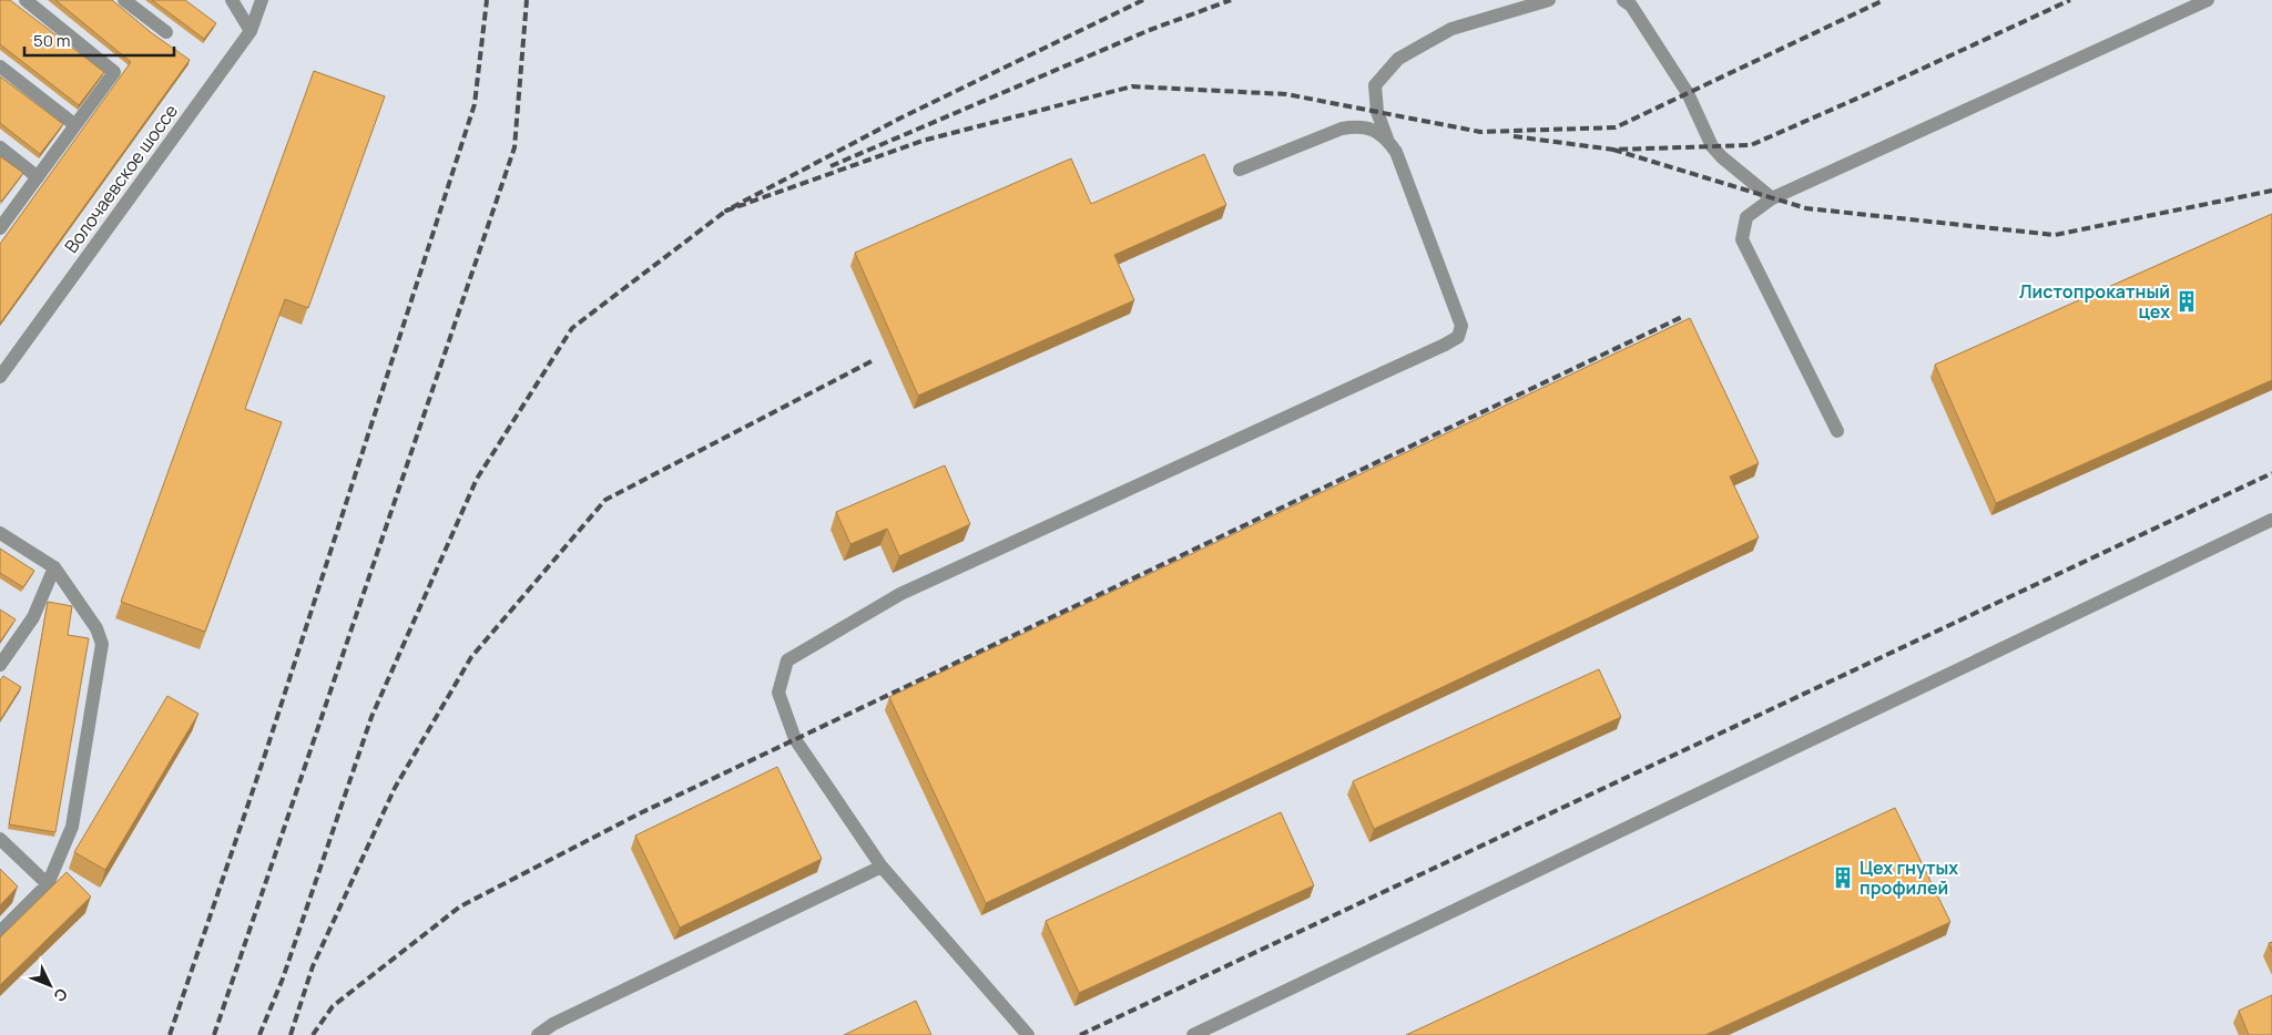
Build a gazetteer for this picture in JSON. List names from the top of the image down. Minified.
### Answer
{"streets":{"street":["Волочаевское шоссе"]},"places":{"building":["Листопрокатный цех","Цех гнутых профилей"]},"scale_bar":"50 m","north":"bottom right"}
